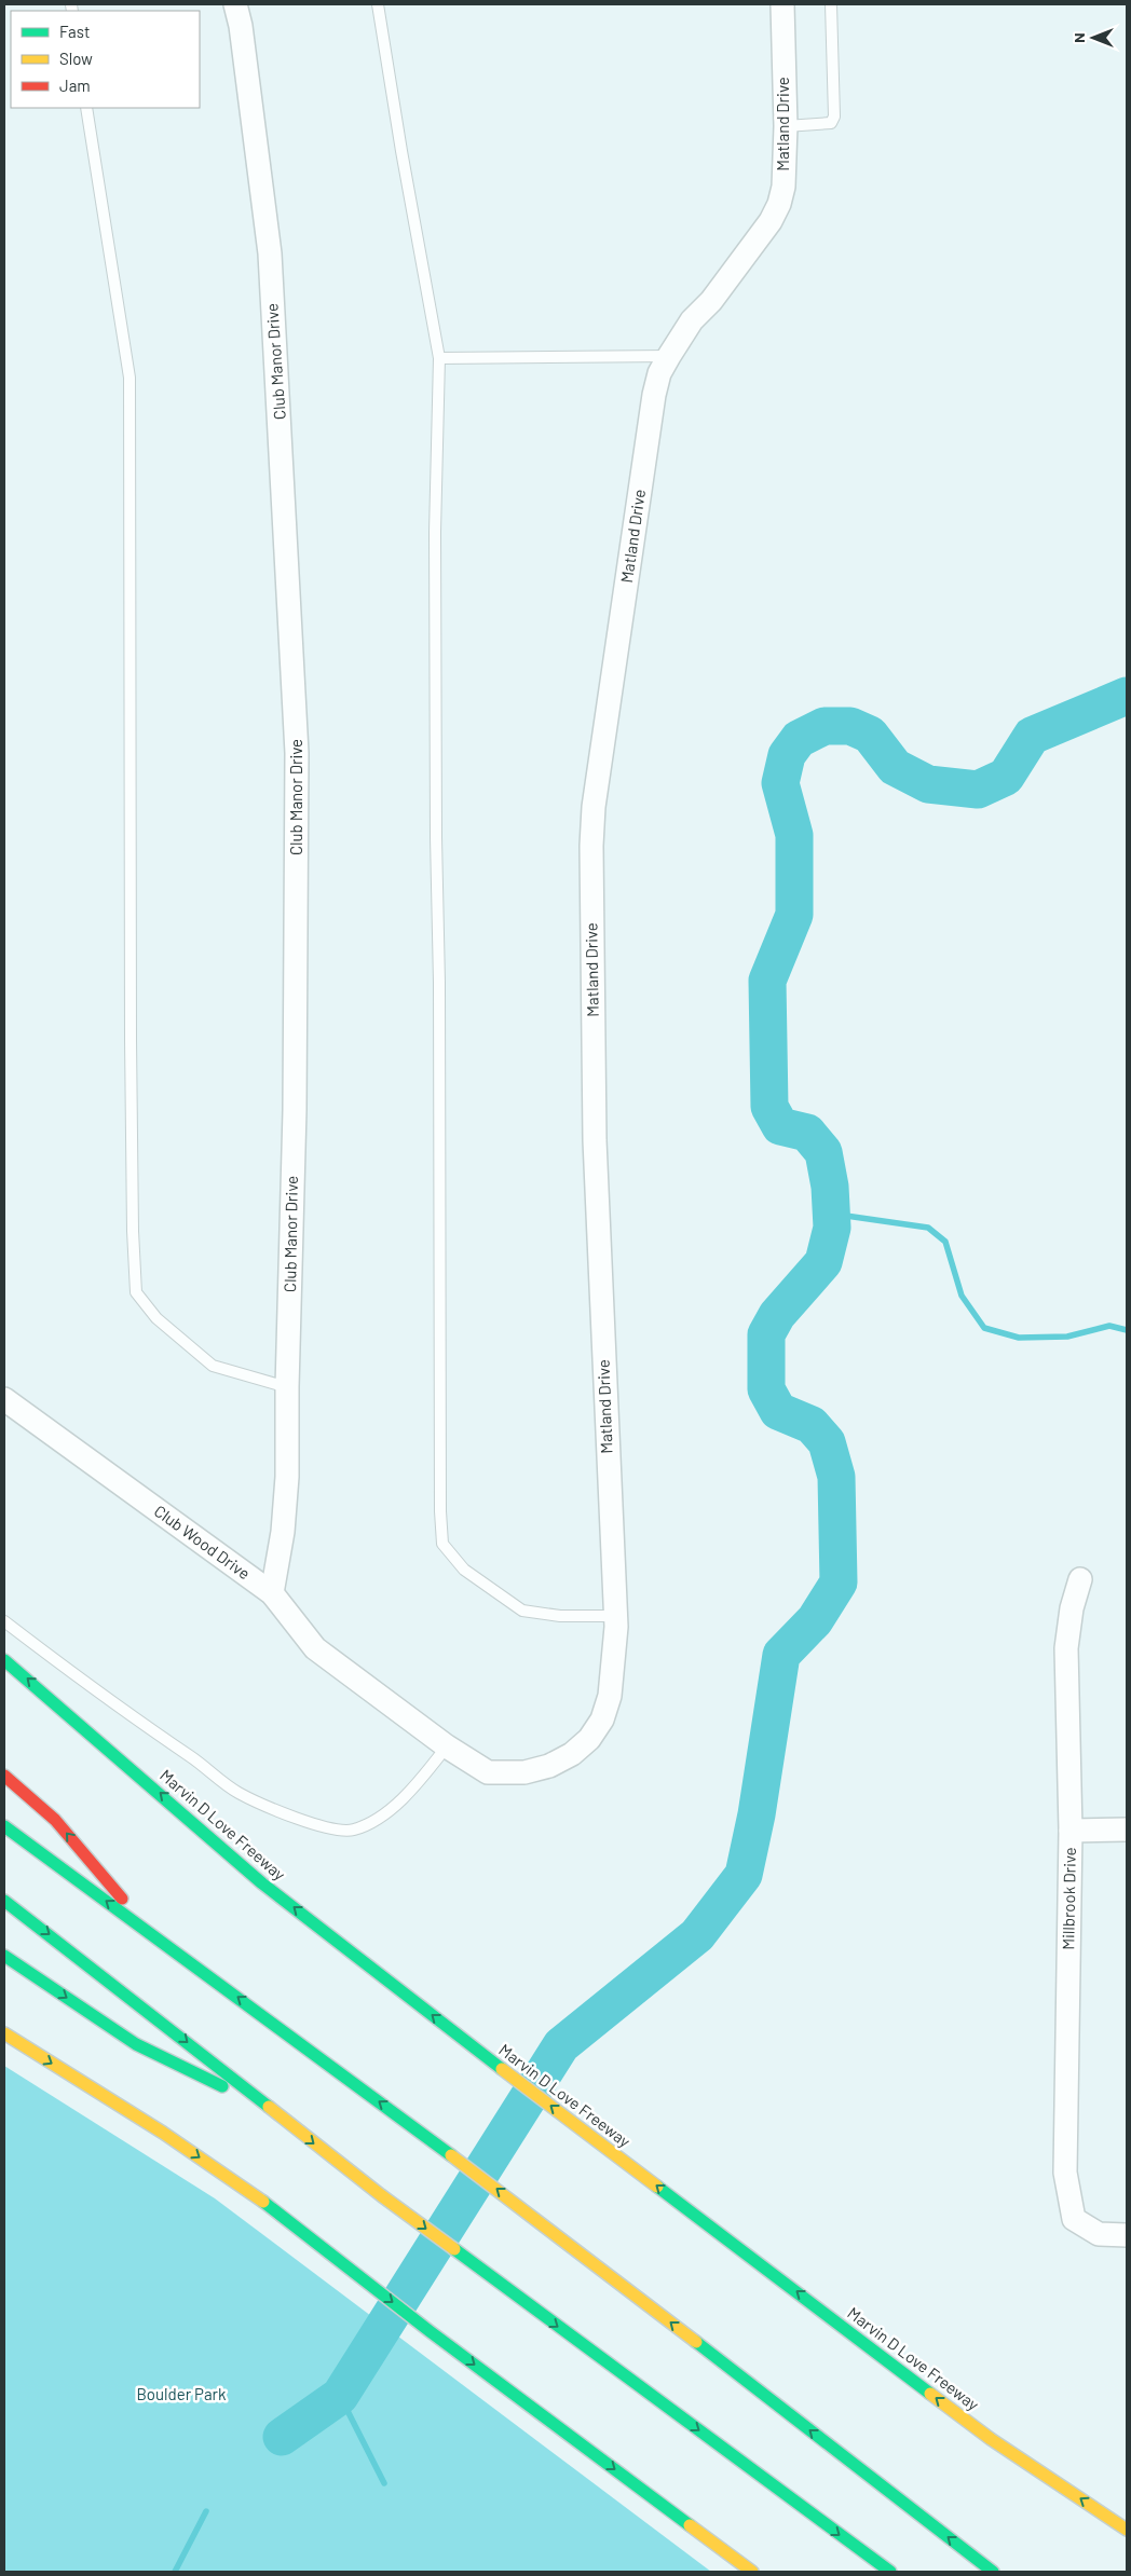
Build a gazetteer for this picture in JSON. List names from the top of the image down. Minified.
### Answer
{"streets":{"main road":["Marvin D Love Freeway"],"street":["Matland Drive","Club Manor Drive","Club Wood Drive","Millbrook Drive"]},"crossings":[["Matland Drive","Club Wood Drive"],["Club Manor Drive","Club Wood Drive"]],"parks":["Boulder Park"],"legend":["Fast","Slow","Jam"],"north":"left"}
